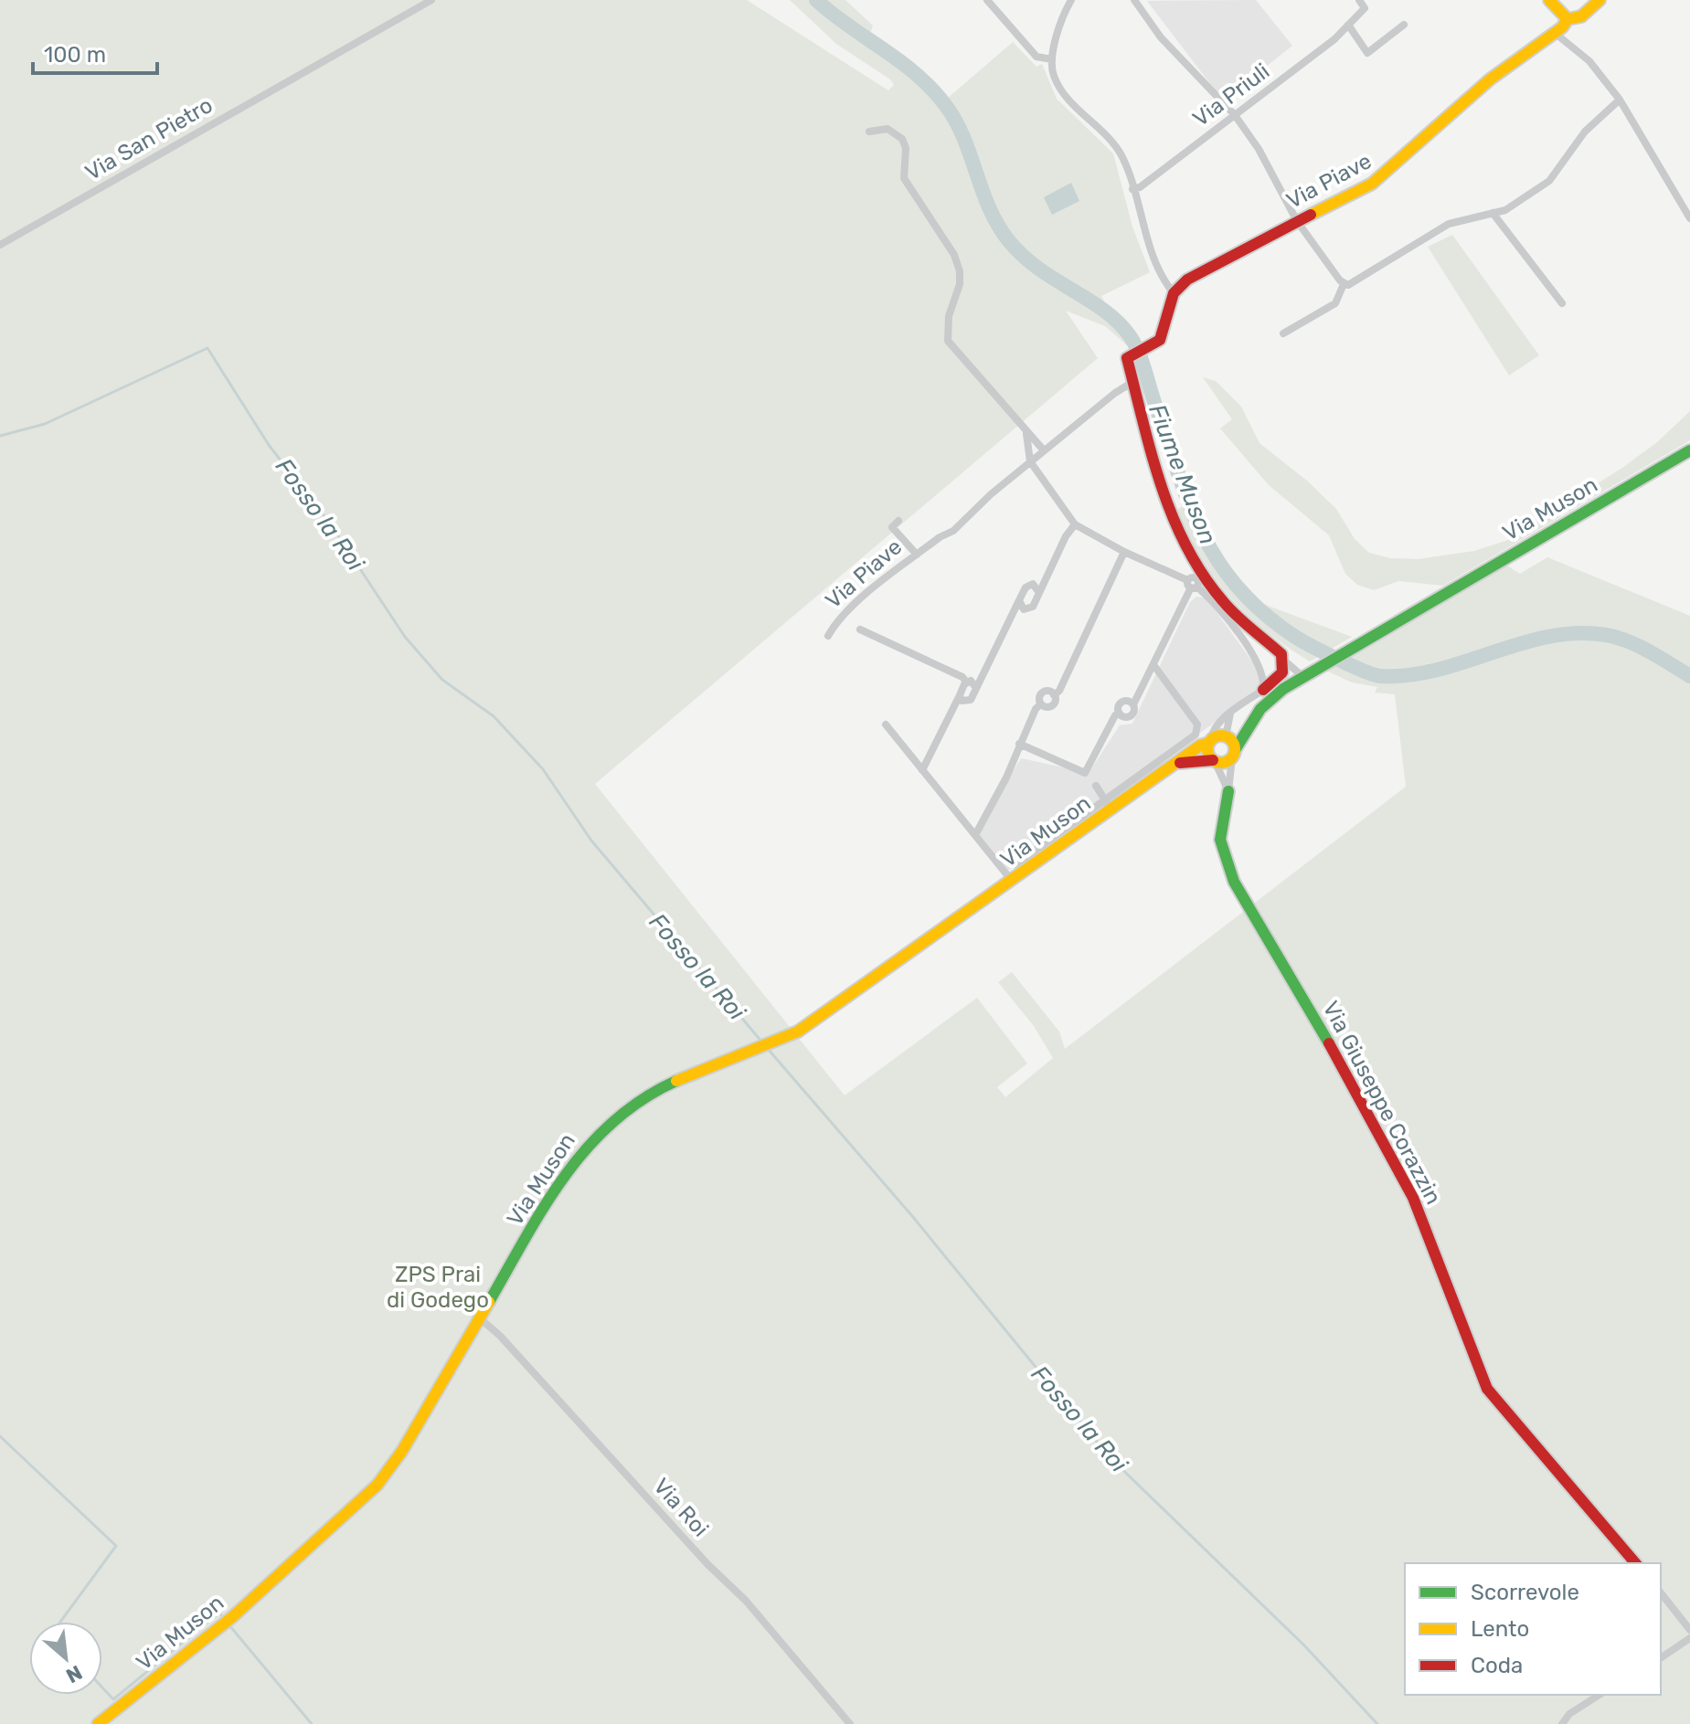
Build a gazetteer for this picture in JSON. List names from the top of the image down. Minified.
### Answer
{"streets":{"main road":["Via Piave","Via Muson","Via Giuseppe Corazzin"],"street":["Via Priuli","Via San Pietro","Via Roi"]},"crossings":[["Via Muson","Via Giuseppe Corazzin"],["Via Muson","Via Roi"]],"water":["Fiume Muson","Fosso la Roi"],"parks":["ZPS Prai di Godego"],"legend":["Scorrevole","Lento","Coda"],"scale_bar":"100 m","north":"bottom right"}
